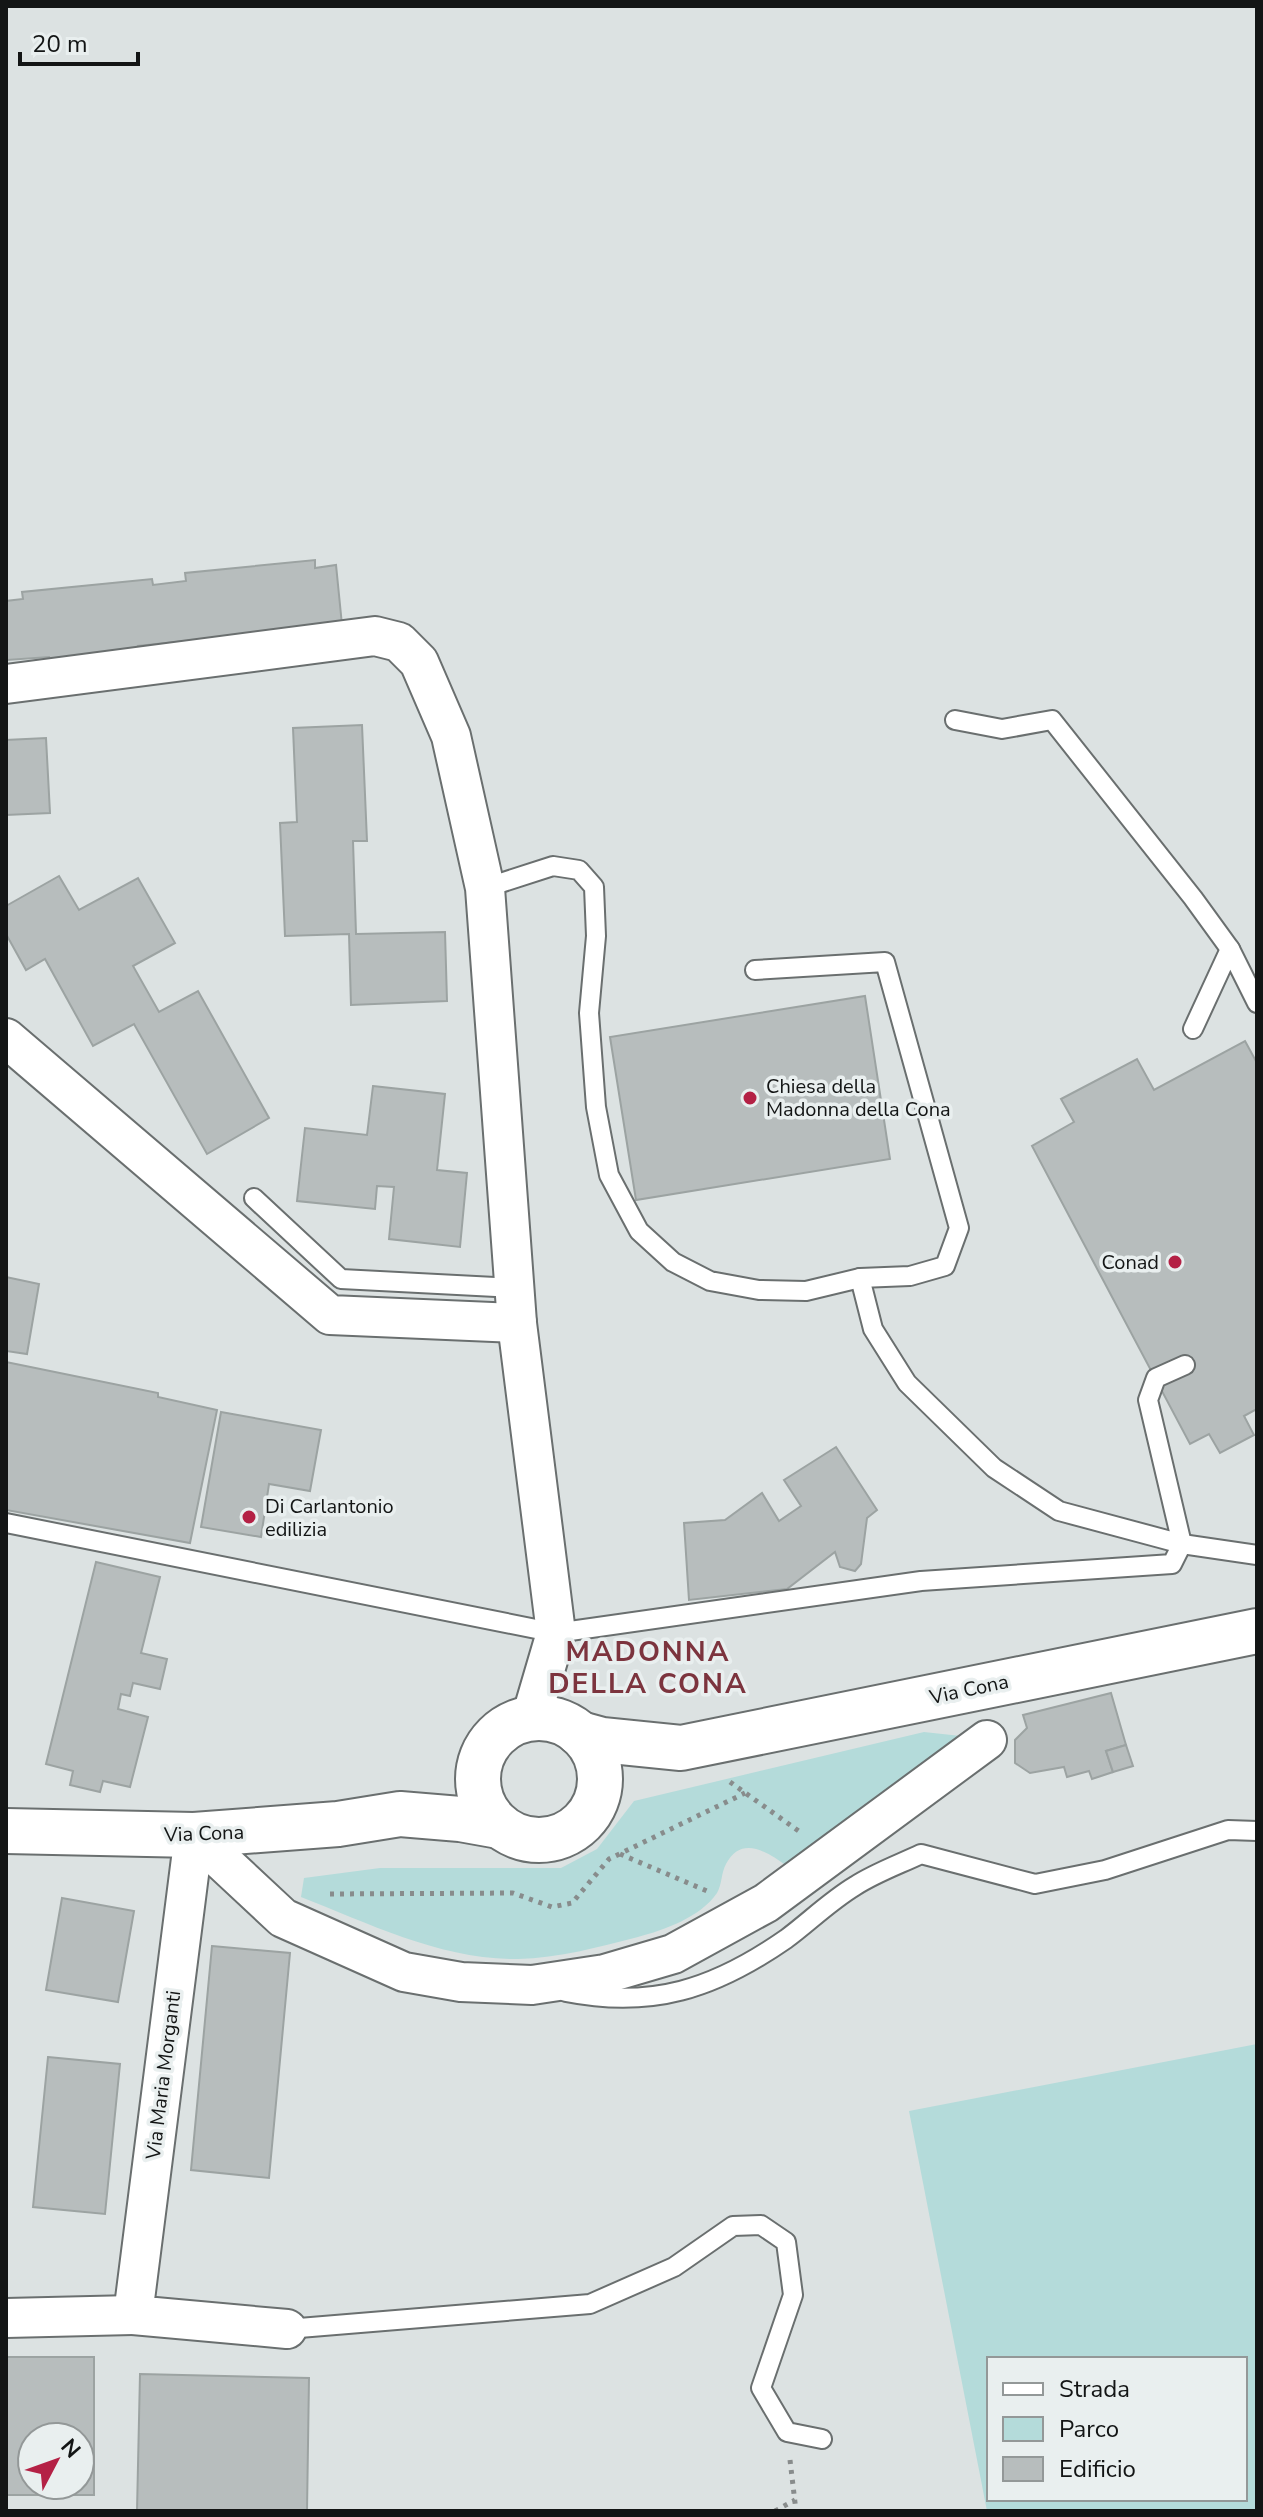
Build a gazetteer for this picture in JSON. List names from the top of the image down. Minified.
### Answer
{"streets":{"main road":["Via Cona"],"street":["Via Maria Morganti"]},"crossings":[["Via Cona","Via Maria Morganti"]],"districts":["MADONNA DELLA CONA"],"places":["Chiesa della Madonna della Cona","Conad","Di Carlantonio edilizia"],"legend":["Strada","Parco","Edificio"],"scale_bar":"20 m","north":"top right"}
